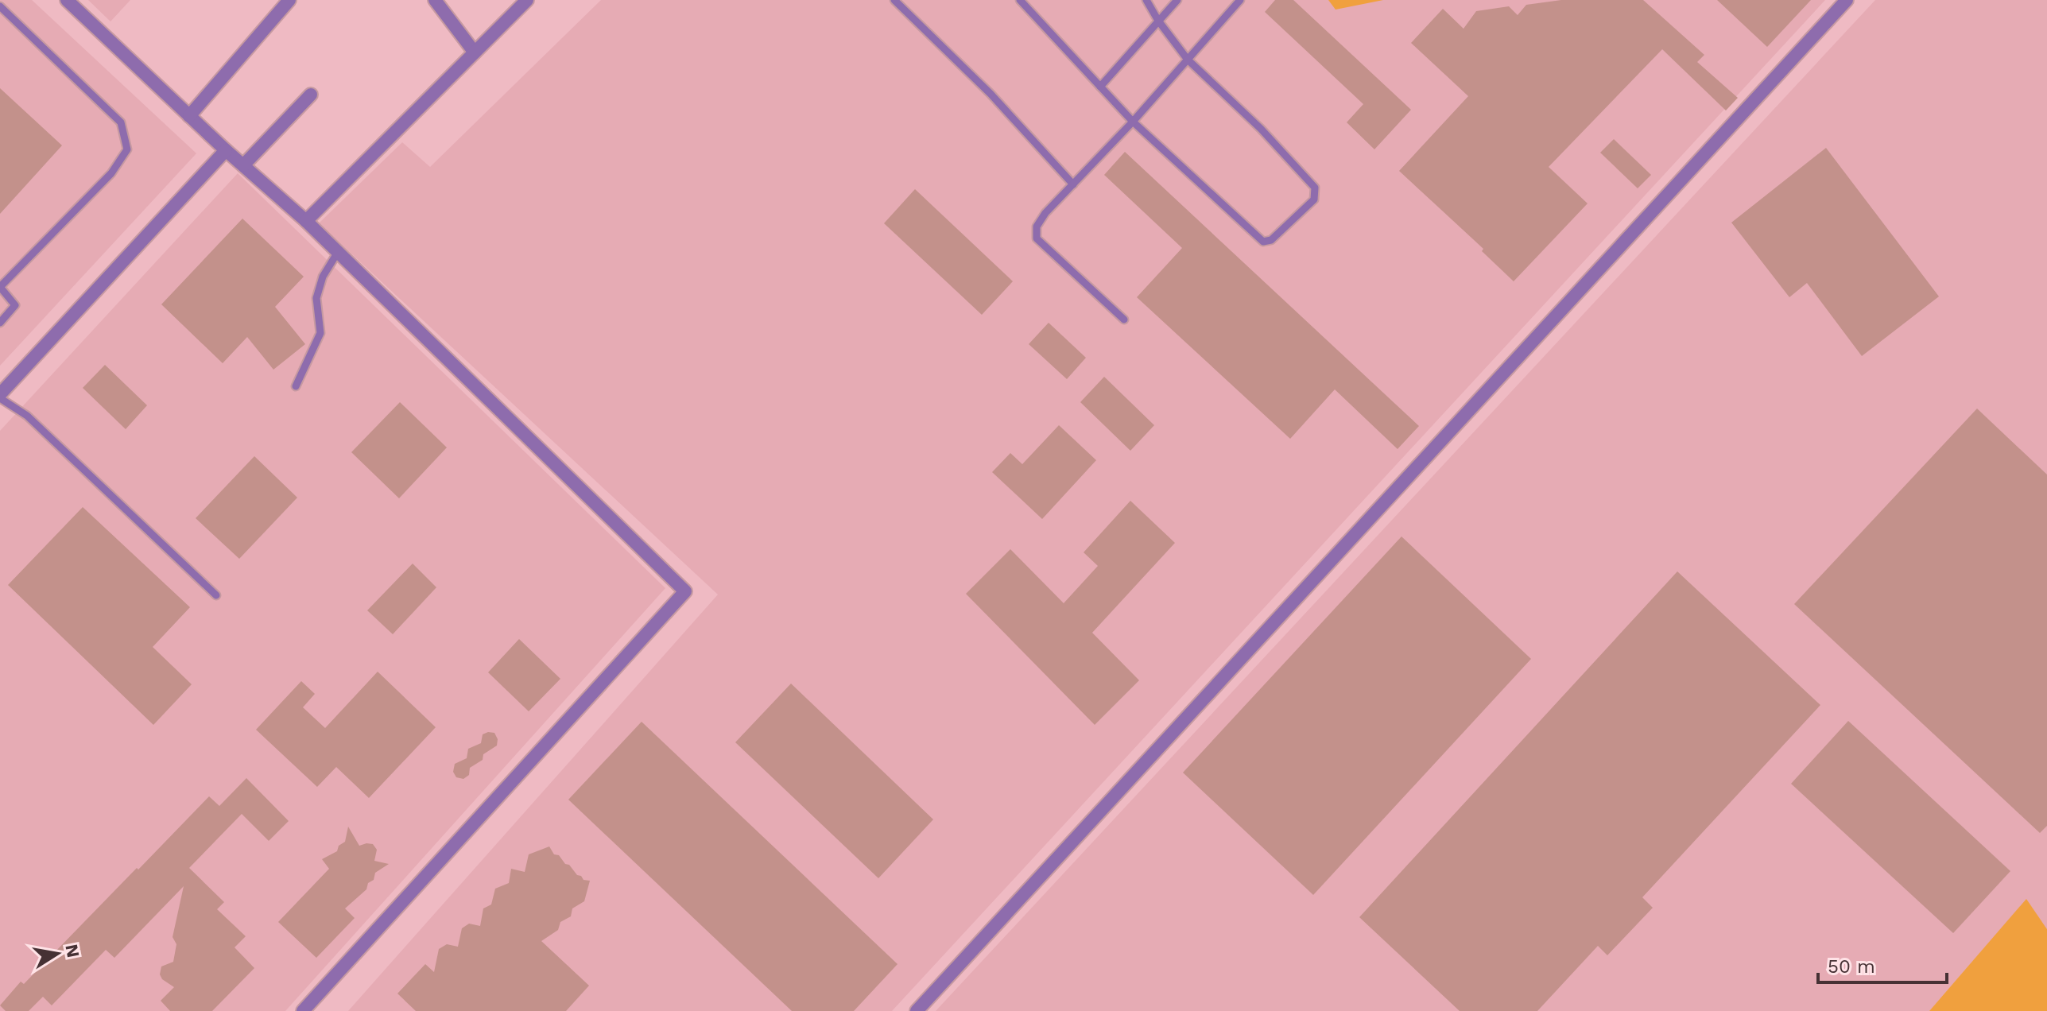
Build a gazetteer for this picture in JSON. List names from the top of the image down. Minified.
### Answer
{"scale_bar":"50 m","north":"right"}
